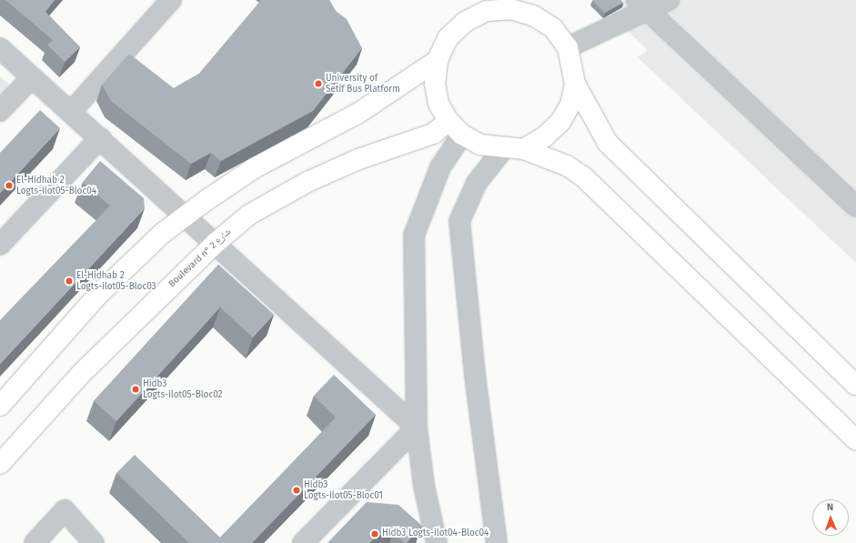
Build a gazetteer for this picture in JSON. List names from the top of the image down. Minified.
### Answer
{"streets":{"main road":["Boulevard n° شارع 2"]},"places":["University of Setif Bus Platform","El-Hidhab 2 Logts-ilot05-Bloc04","El-Hidhab 2 Logts-ilot05-Bloc03","Hidb3 Logts-ilot05-Bloc02","Hidb3 Logts-ilot05-Bloc01","Hidb3 Logts-ilot04-Bloc04"],"north":"top"}
